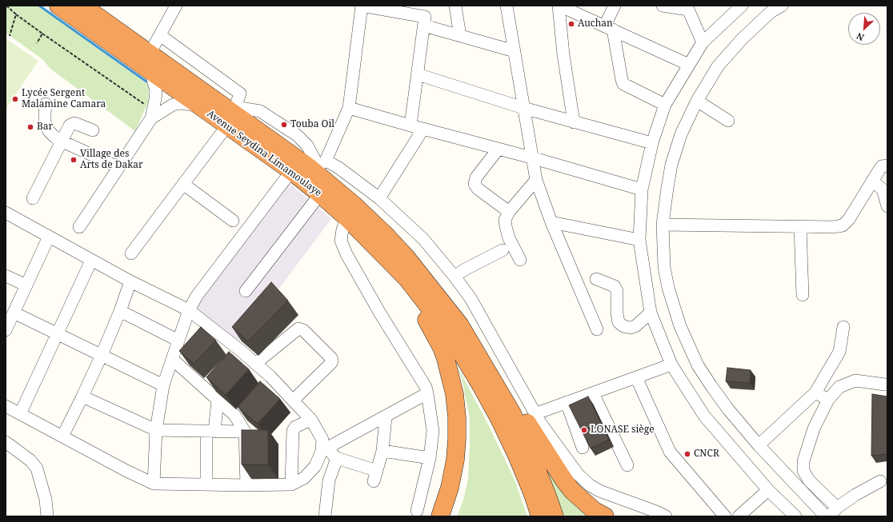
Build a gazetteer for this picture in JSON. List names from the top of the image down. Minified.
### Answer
{"streets":{"highway":["Avenue Seydina Limamoulaye"]},"places":["Auchan","Lycée Sergent Malamine Camara","Touba Oil","Bar","Village des Arts de Dakar","LONASE siège","CNCR"],"north":"bottom left"}
